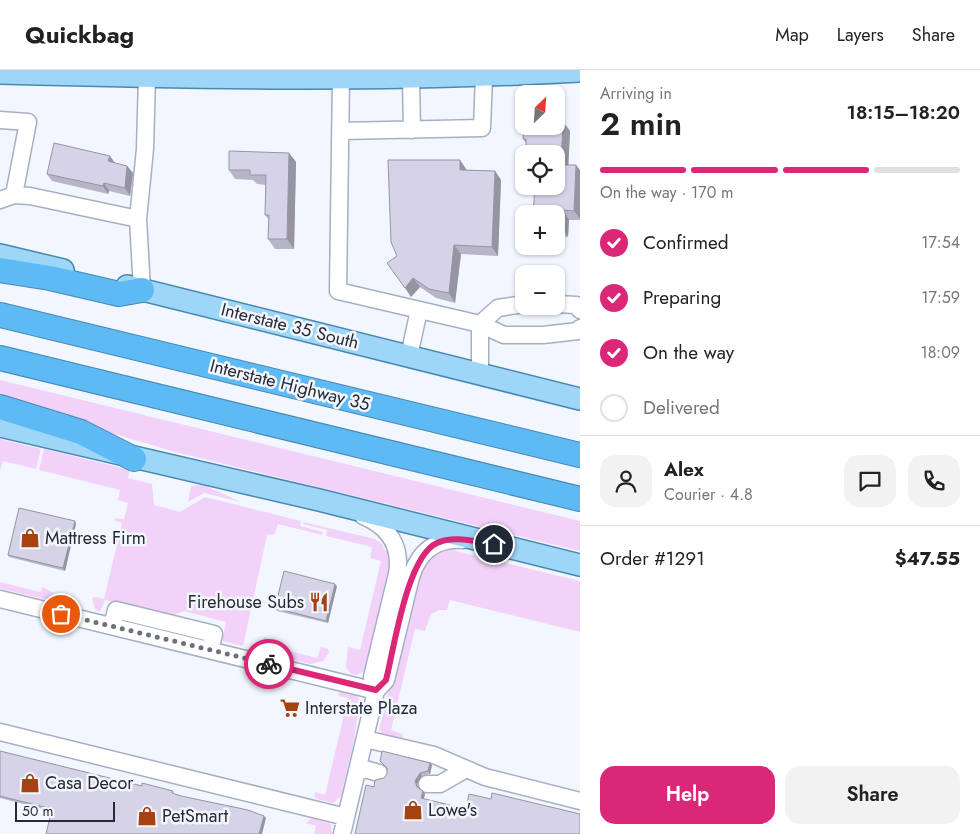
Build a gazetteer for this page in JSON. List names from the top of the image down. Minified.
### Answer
{"streets":{"highway":["Interstate Highway 35"],"main road":["Interstate 35 South"]},"places":{"shop":["Mattress Firm","Casa Decor","Lowe's","PetSmart"],"restaurant":["Firehouse Subs"],"supermarket":["Interstate Plaza"]},"scale_bar":"50 m","north":"top right","page":{"header":"Quickbag","nav":["Map","Layers","Share"],"heading":["2 min","Arriving in","18:15–18:20"],"panel":["Alex","Courier · 4.8","Order #1291","$47.55"],"map_buttons":["+","−"],"bar":"On the way · 170 m","list":[["Confirmed","17:54"],["Preparing","17:59"],["On the way","18:09"],"Delivered"],"buttons":["Help","Share"],"scale":"50 m"}}
